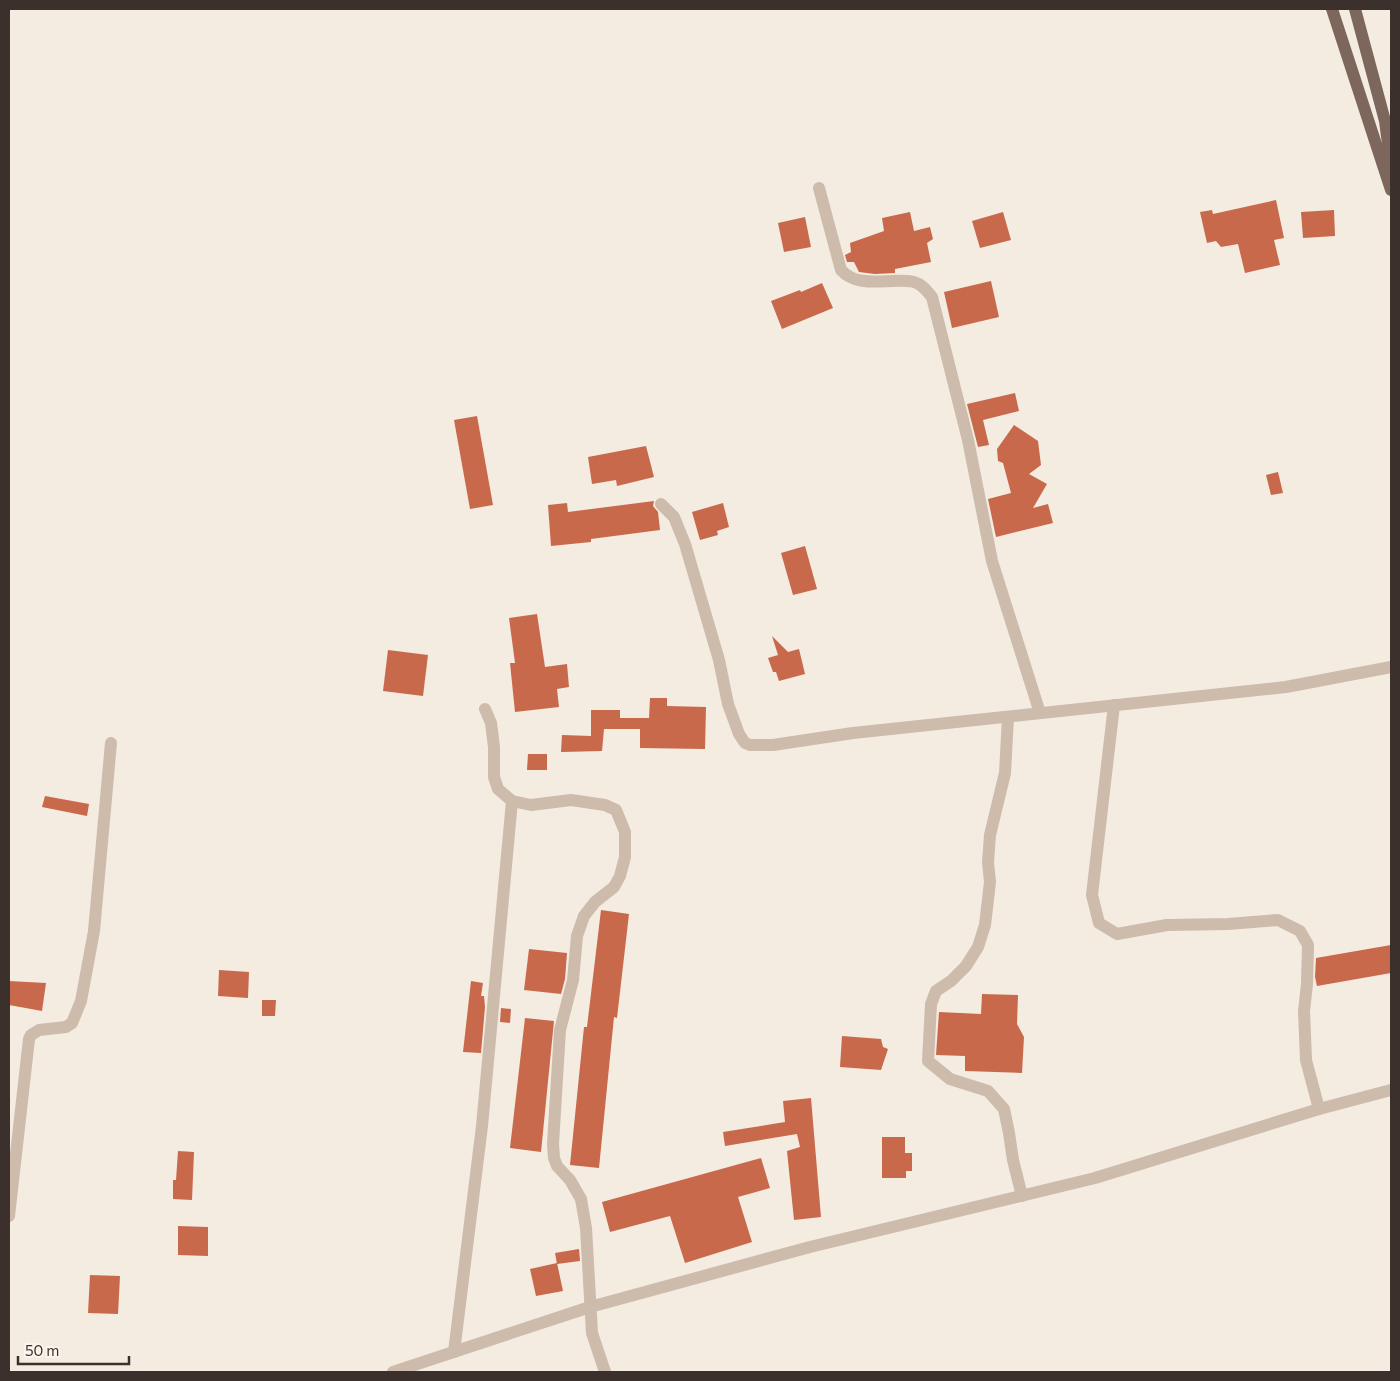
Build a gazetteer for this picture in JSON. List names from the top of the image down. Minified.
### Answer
{"scale_bar":"50 m"}
